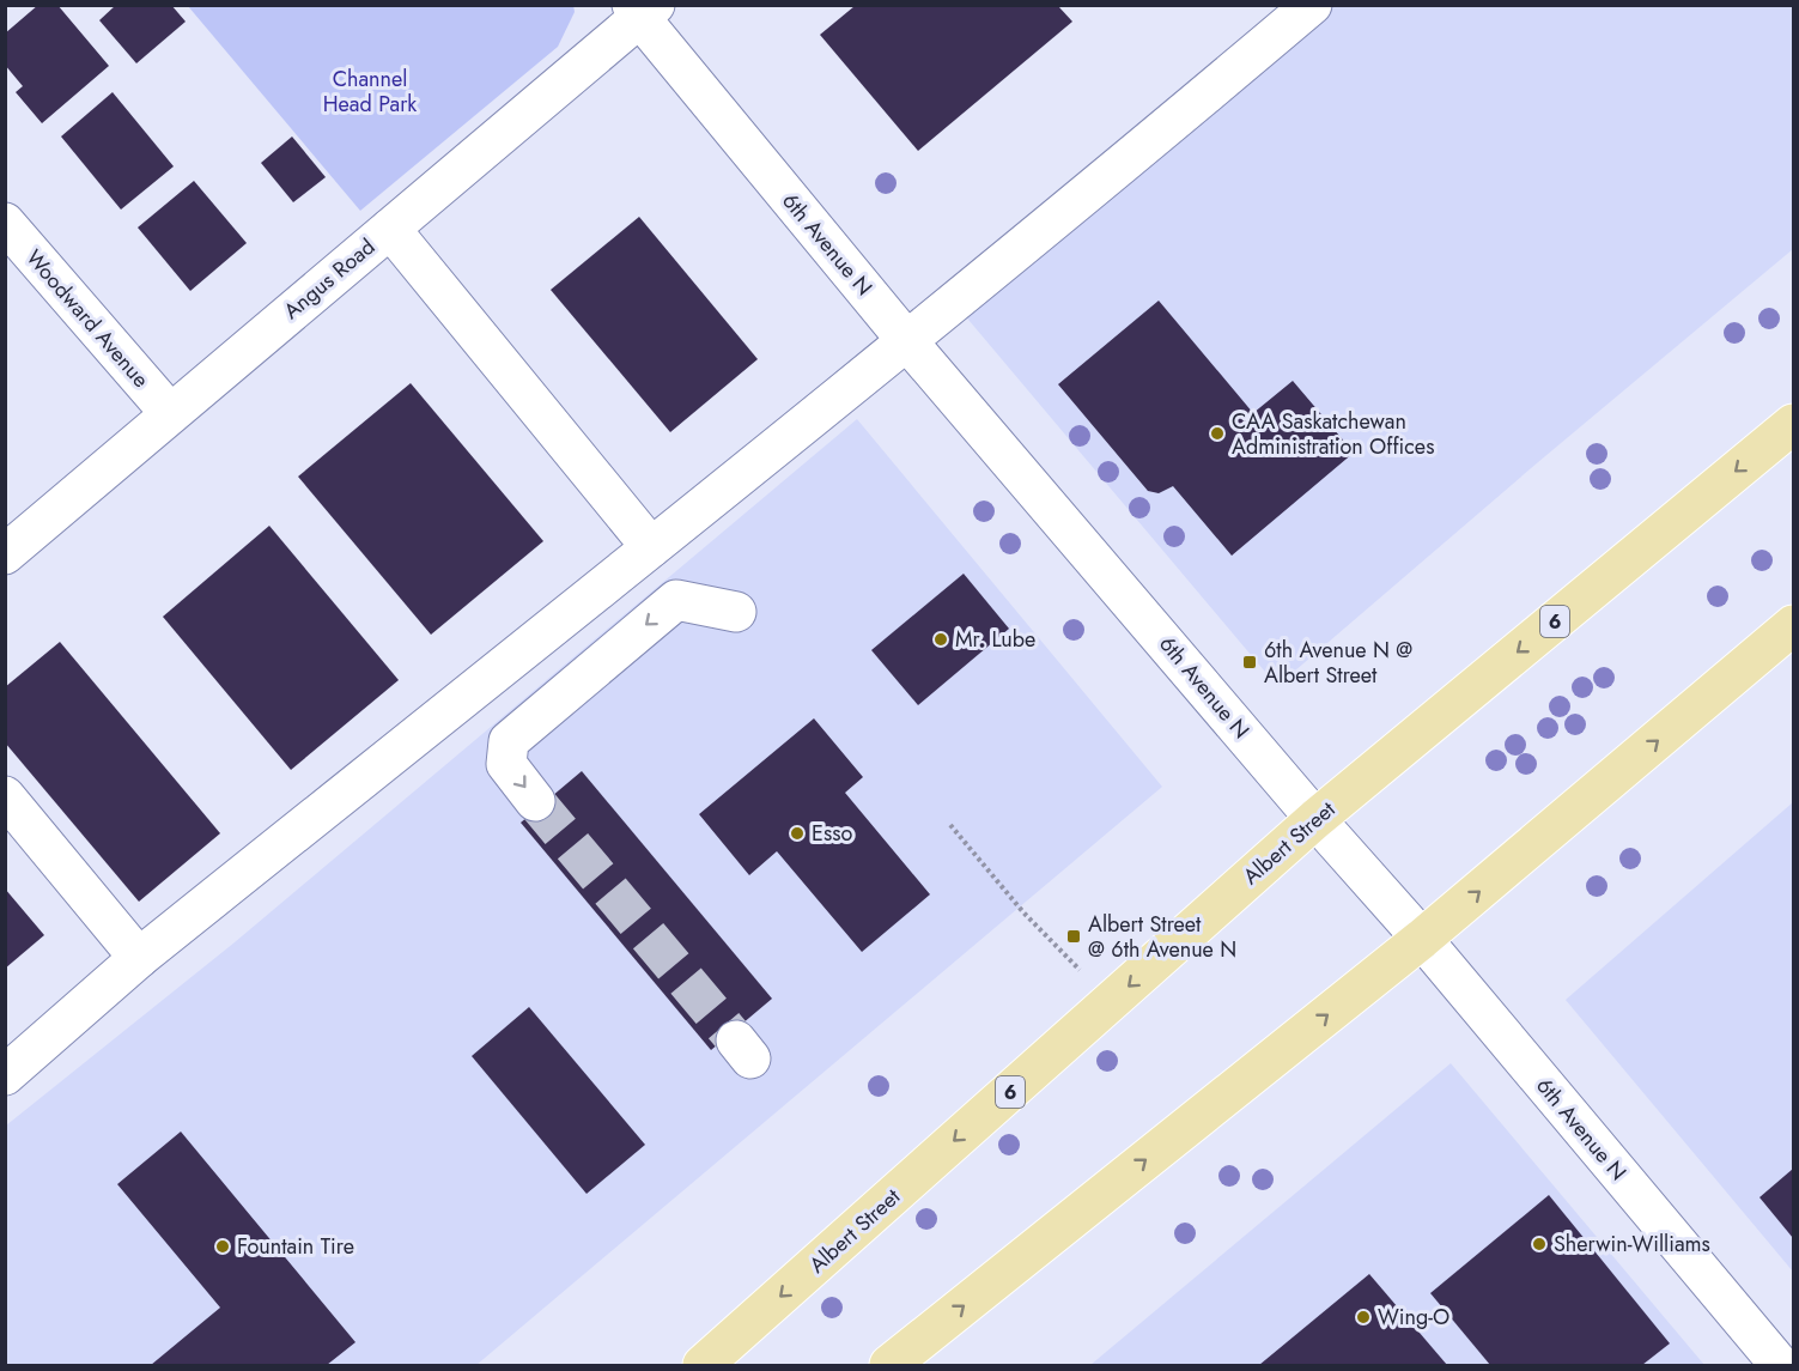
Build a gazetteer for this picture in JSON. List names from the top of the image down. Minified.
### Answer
{"streets":{"main road":["6","Albert Street"],"street":["6th Avenue N","Angus Road","Woodward Avenue"]},"crossings":[["6th Avenue N","Angus Road"],["6th Avenue N","Albert Street"],["Angus Road","Woodward Avenue"]],"parks":["Channel Head Park"],"places":{"other":["CAA Saskatchewan Administration Offices","Mr. Lube","Esso","Sherwin-Williams","Fountain Tire","Wing-O"],"transit":["6th Avenue N @ Albert Street","Albert Street @ 6th Avenue N"]}}
